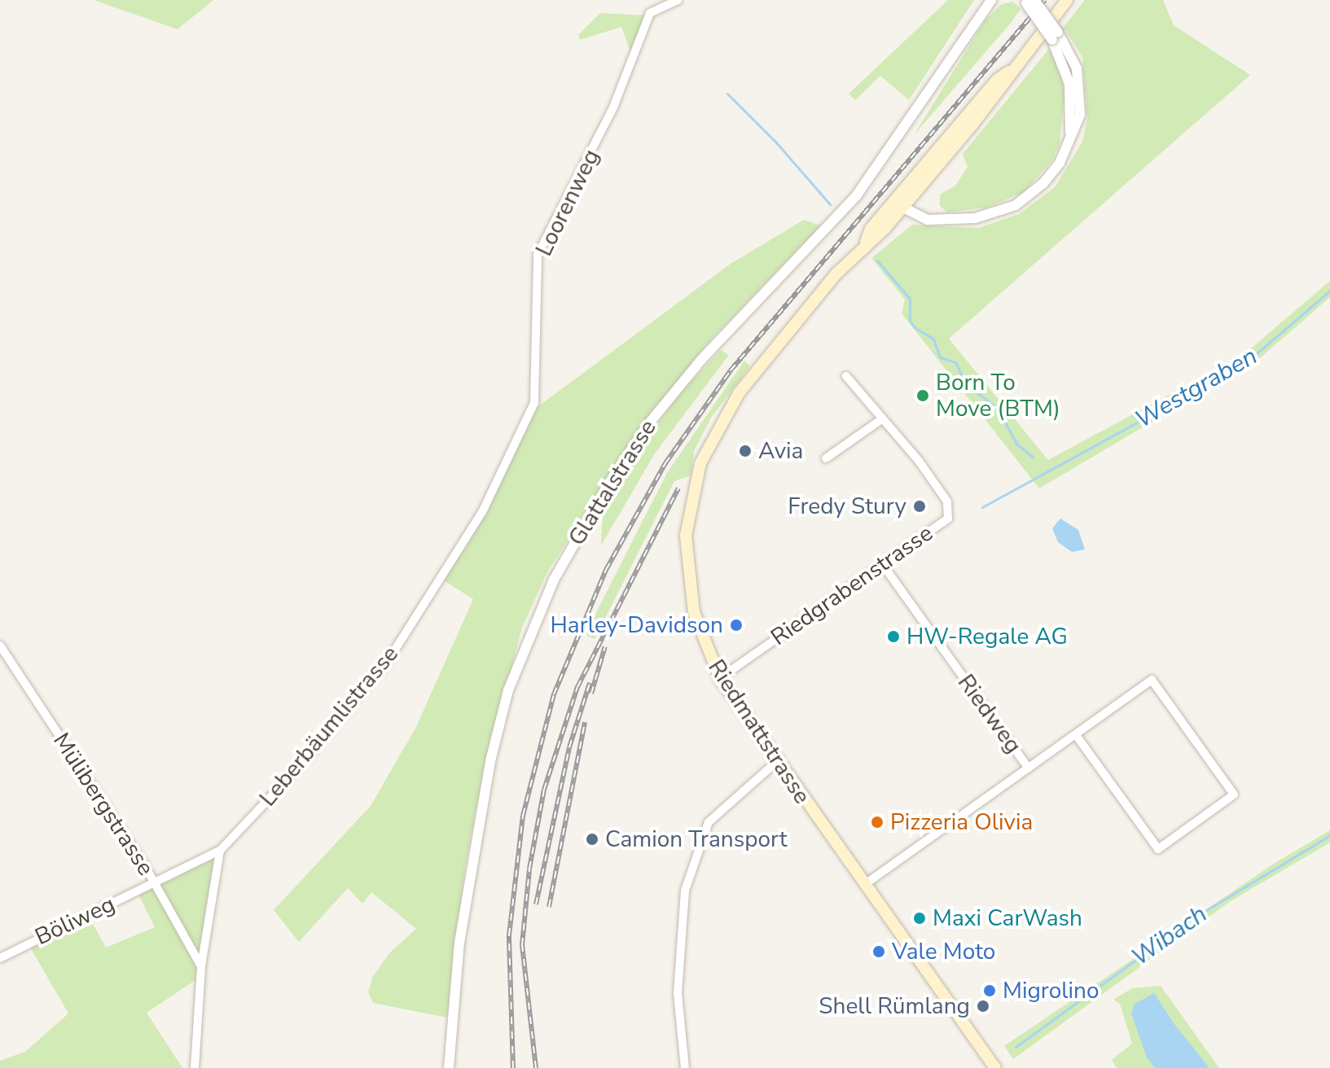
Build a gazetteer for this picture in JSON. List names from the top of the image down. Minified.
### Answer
{"streets":{"main road":["Riedmattstrasse"],"street":["Loorenweg","Glattalstrasse","Riedgrabenstrasse","Riedweg","Leberbäumlistrasse","Mülibergstrasse","Böliweg"]},"crossings":[["Loorenweg","Leberbäumlistrasse"],["Riedgrabenstrasse","Riedweg"],["Riedgrabenstrasse","Riedmattstrasse"],["Leberbäumlistrasse","Böliweg"],["Mülibergstrasse","Böliweg"]],"water":["Westgraben","Wibach"],"places":["Born To Move (BTM)","Avia","Fredy Stury","Harley-Davidson","HW-Regale AG","Pizzeria Olivia","Camion Transport","Maxi CarWash","Vale Moto","Migrolino","Shell Rümlang"]}
